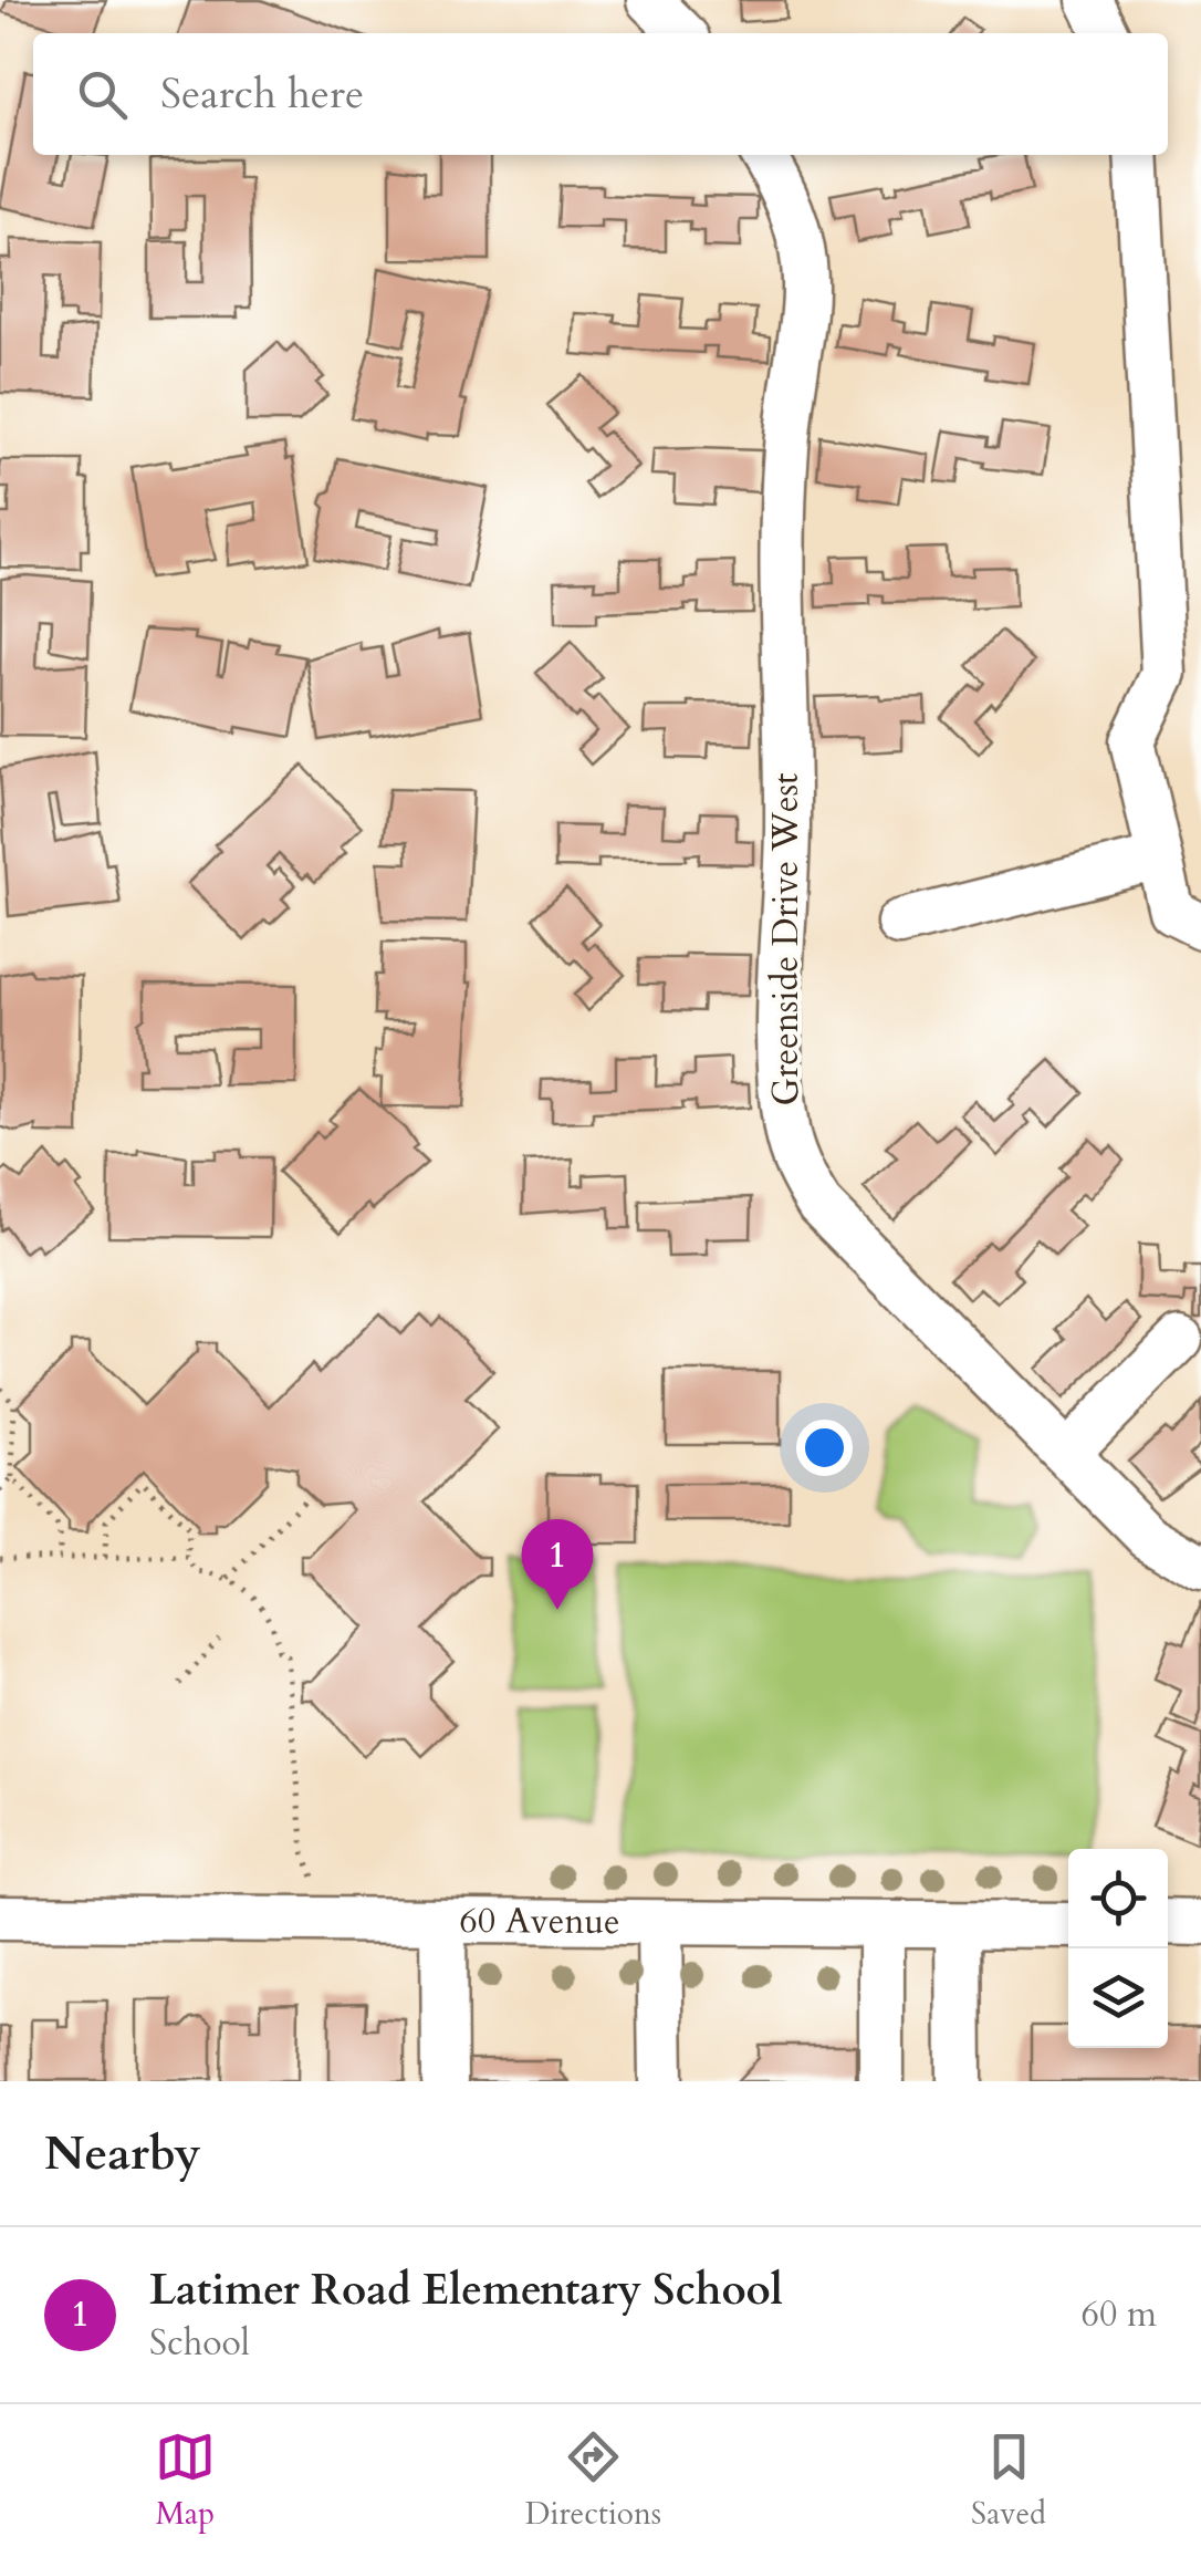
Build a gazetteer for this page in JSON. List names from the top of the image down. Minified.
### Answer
{"streets":{"street":["Greenside Drive West","60 Avenue"]},"page":{"search":"Search here","pins":"1","heading":"Nearby","list":[{"mark":"1","name":"Latimer Road Elementary School","note":"School","value":"60 m"}],"nav":["Map","Directions","Saved"]}}
